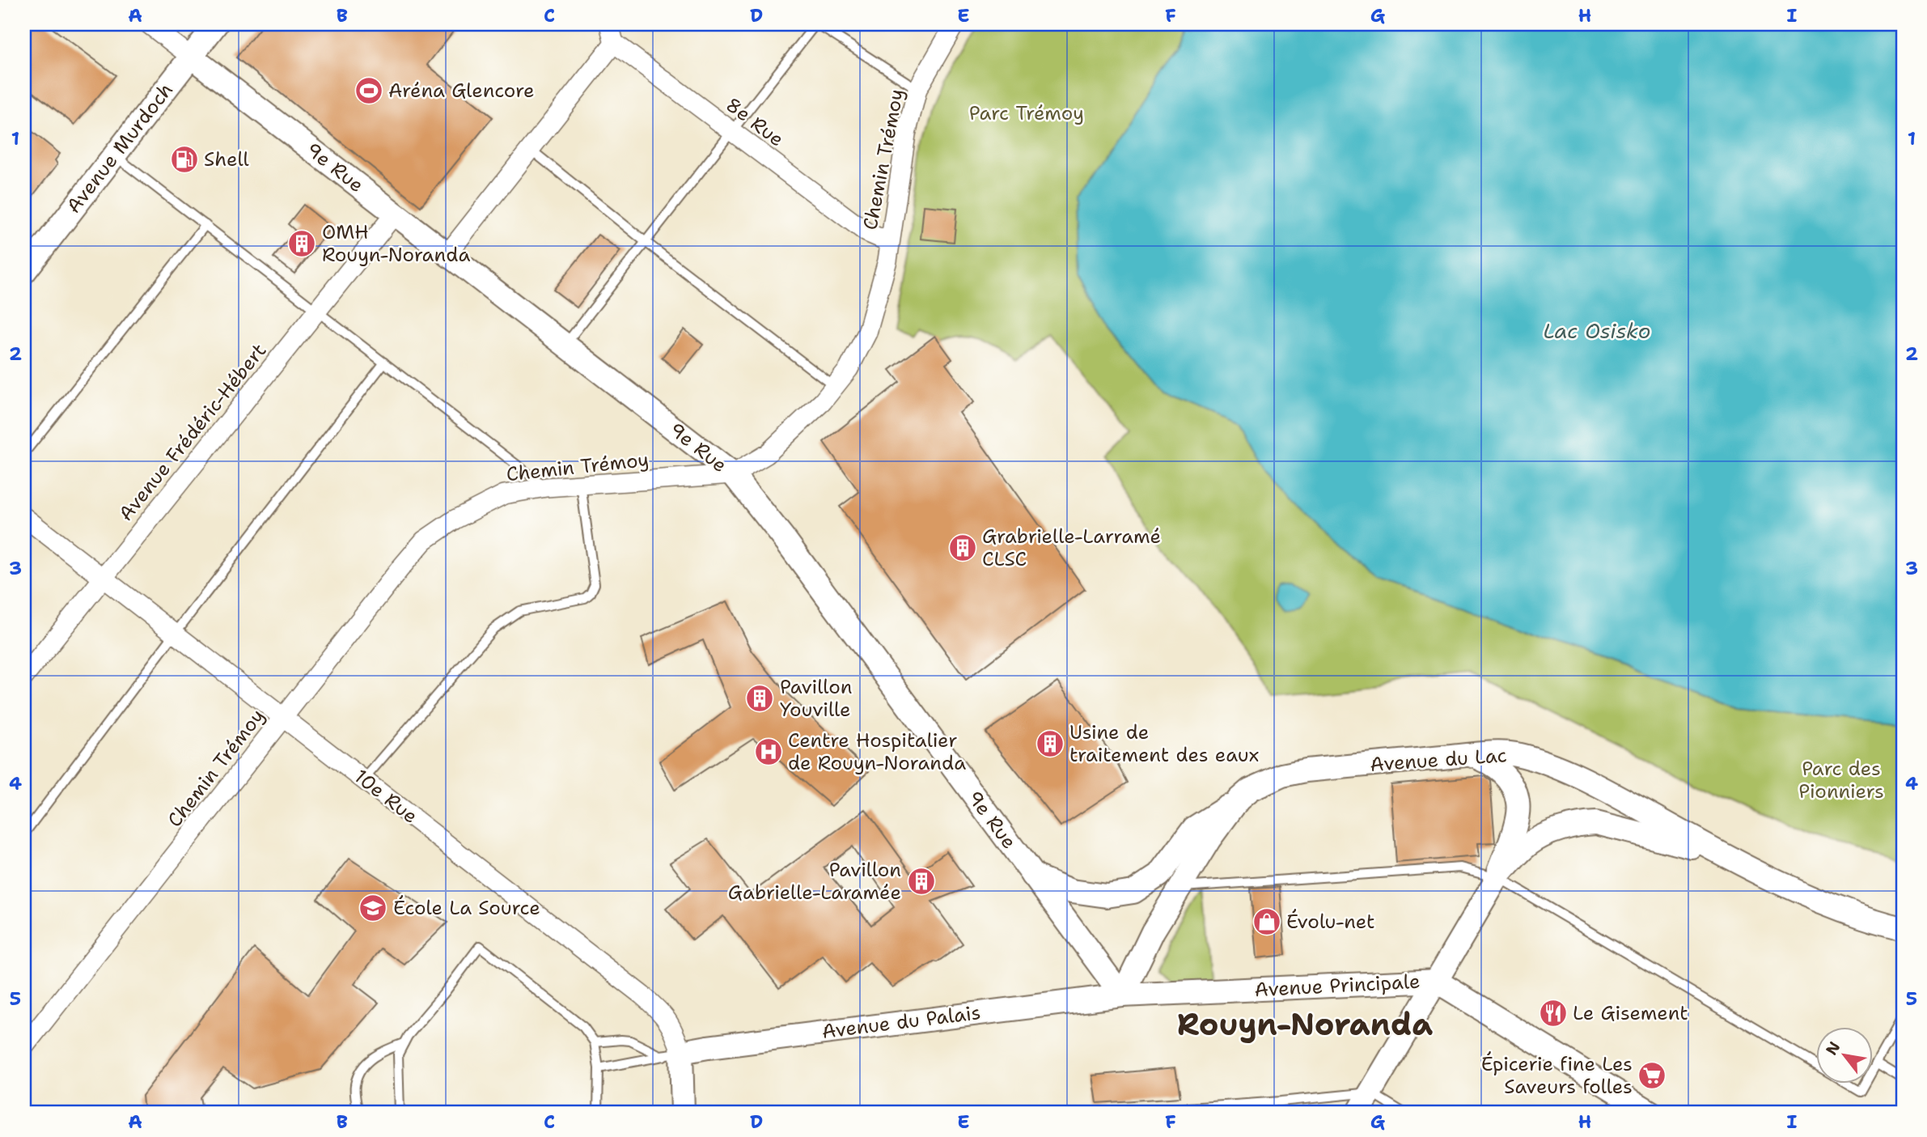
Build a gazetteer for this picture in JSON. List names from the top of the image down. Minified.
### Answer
{"streets":{"street":["8e Rue","Avenue Murdoch","Chemin Trémoy","9e Rue","Avenue Frédéric-Hébert","Avenue du Lac","10e Rue","Avenue Principale","Avenue du Palais"]},"crossings":[["8e Rue","Chemin Trémoy"],["Avenue Murdoch","9e Rue"],["Chemin Trémoy","9e Rue"],["Chemin Trémoy","10e Rue"],["9e Rue","Avenue Frédéric-Hébert"],["9e Rue","Avenue du Lac"],["9e Rue","Avenue Principale"],["9e Rue","Avenue du Palais"],["Avenue Frédéric-Hébert","10e Rue"],["Avenue du Lac","Avenue Principale"],["Avenue du Lac","Avenue du Palais"],["10e Rue","Avenue du Palais"],["Avenue Principale","Avenue du Palais"]],"districts":["Rouyn-Noranda"],"water":["Lac Osisko"],"parks":["Parc Trémoy","Parc des Pionniers"],"places":{"sports":["Aréna Glencore"],"fuel station":["Shell"],"building":["OMH Rouyn-Noranda","Grabrielle-Larramé CLSC","Pavillon Youville","Usine de traitement des eaux","Pavillon Gabrielle-Laramée"],"hospital":["Centre Hospitalier de Rouyn-Noranda"],"school or university":["École La Source"],"shop":["Évolu-net"],"restaurant":["Le Gisement"],"supermarket":["Épicerie fine Les Saveurs folles"]},"north":"top left","grid":{"columns":["A","B","C","D","E","F","G","H","I"],"rows":["1","2","3","4","5"]}}
